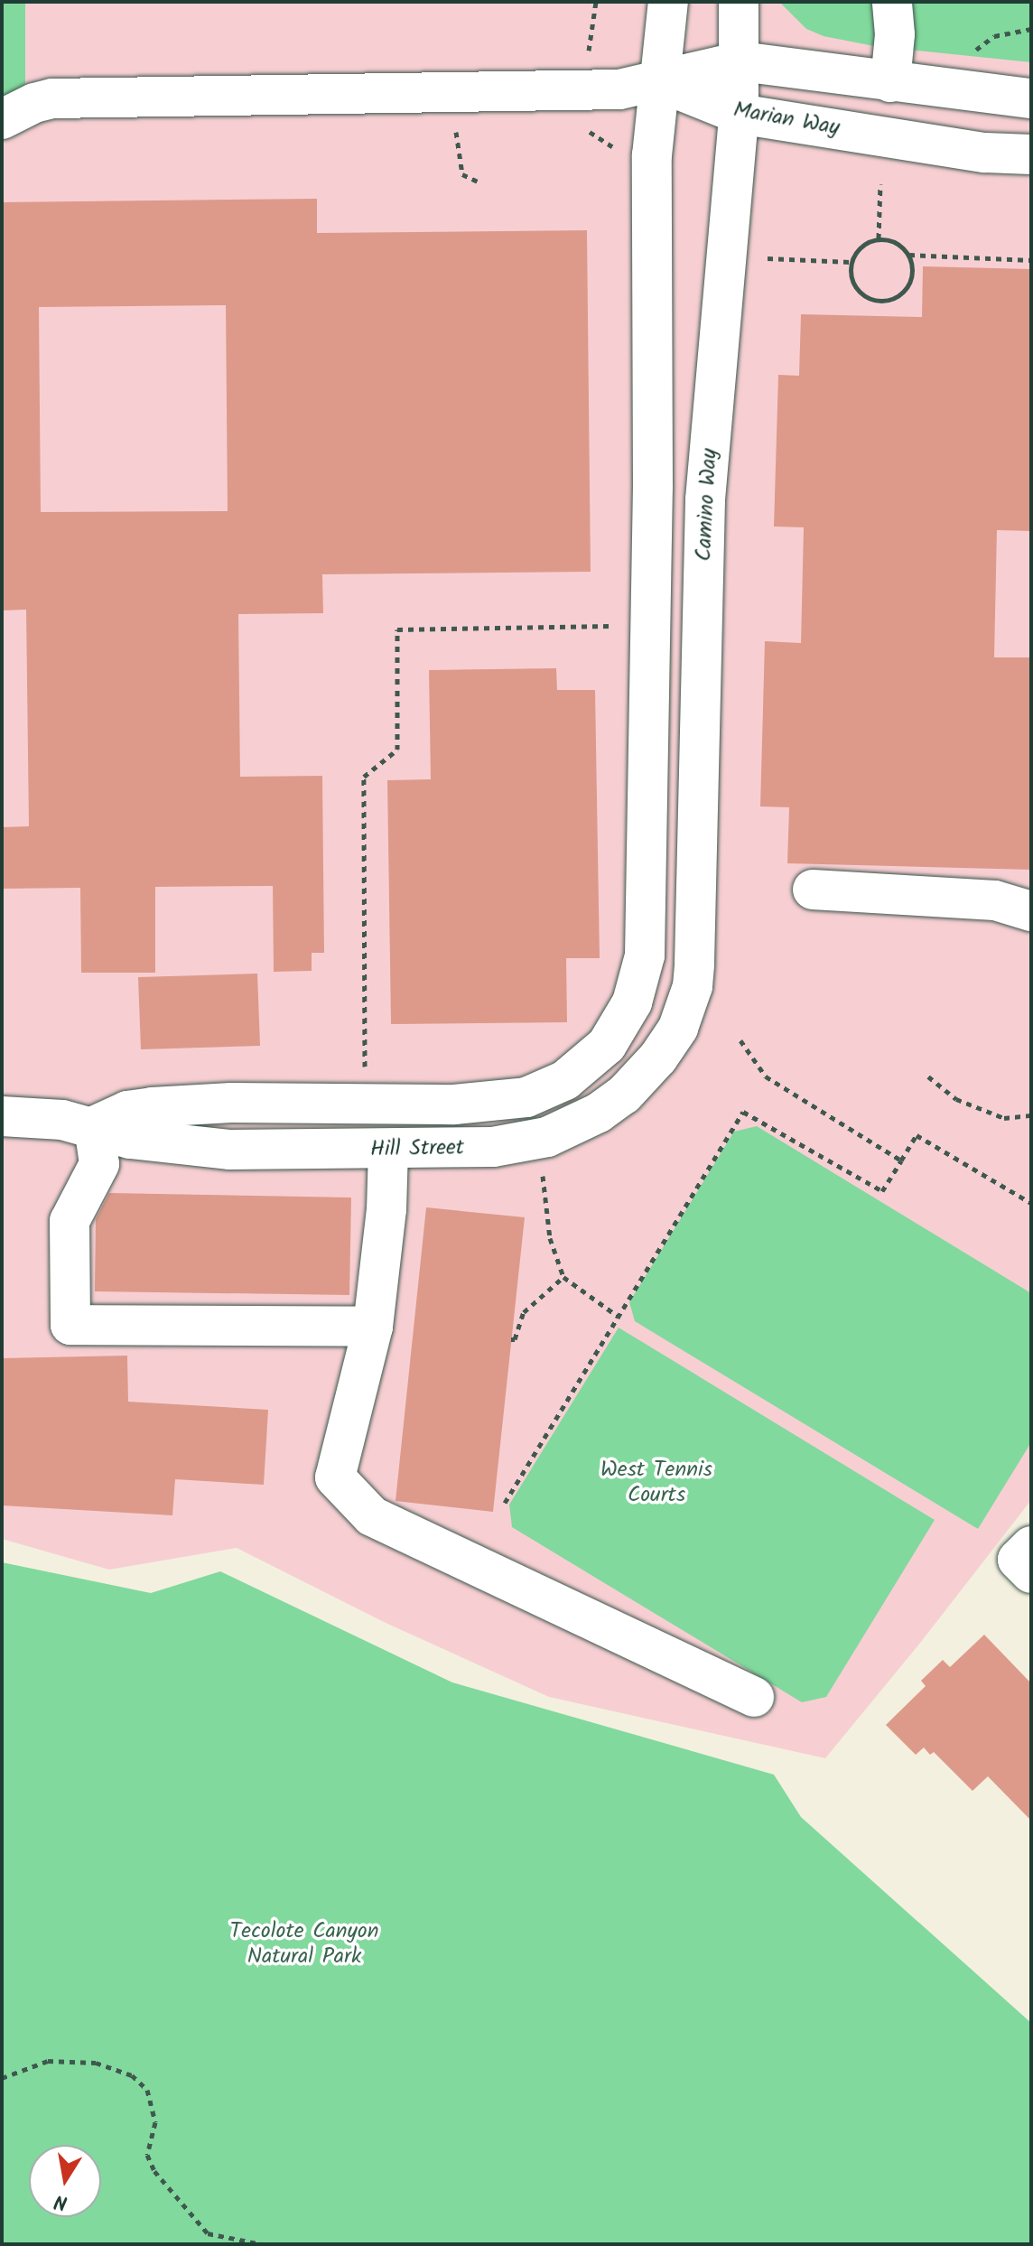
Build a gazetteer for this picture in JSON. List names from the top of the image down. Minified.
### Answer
{"streets":{"street":["Marian Way","Camino Way","Hill Street"]},"crossings":[["Marian Way","Camino Way"],["Camino Way","Hill Street"]],"parks":["West Tennis Courts","Tecolote Canyon Natural Park"],"north":"bottom"}
